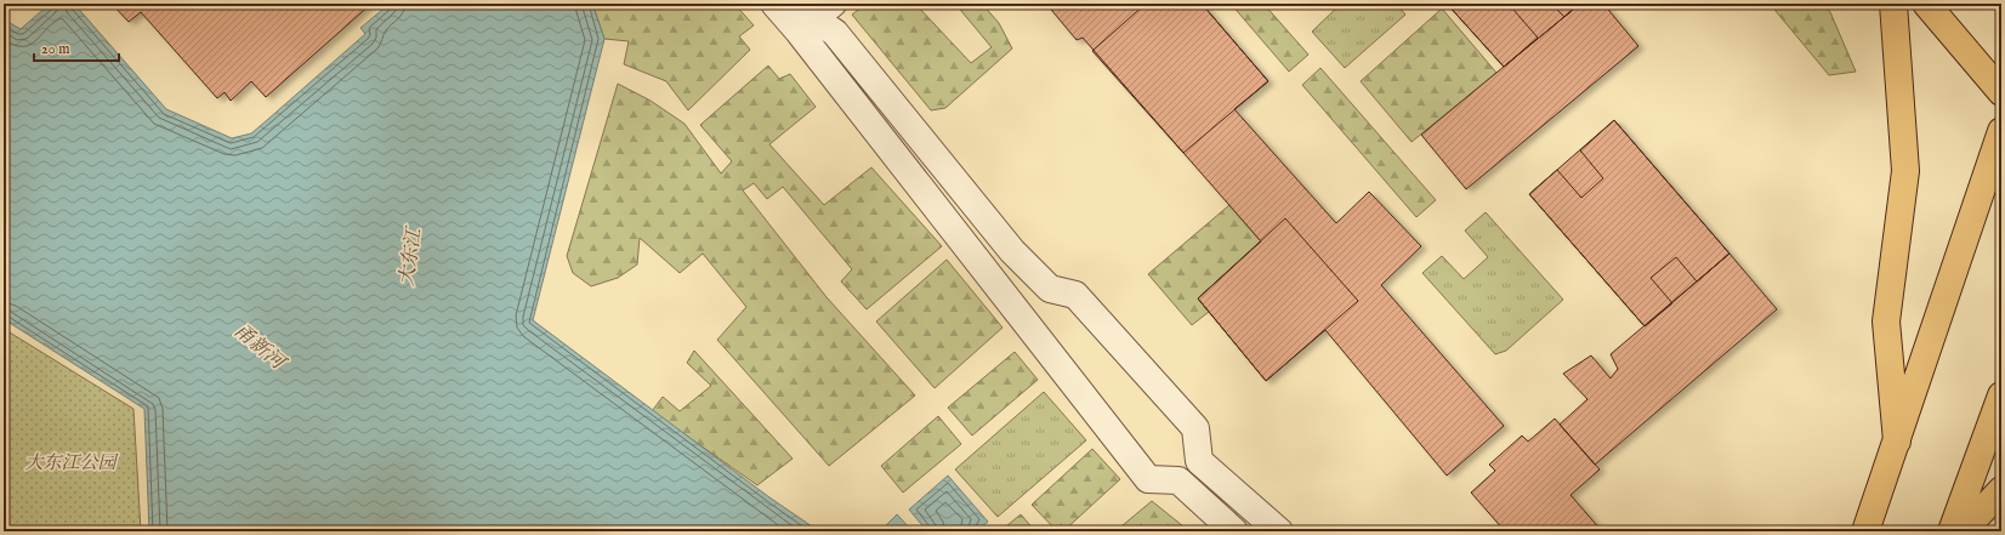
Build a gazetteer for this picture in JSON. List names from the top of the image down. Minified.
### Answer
{"water":["大东江","甬新河"],"parks":["大东江公园"],"scale_bar":"20 m"}
